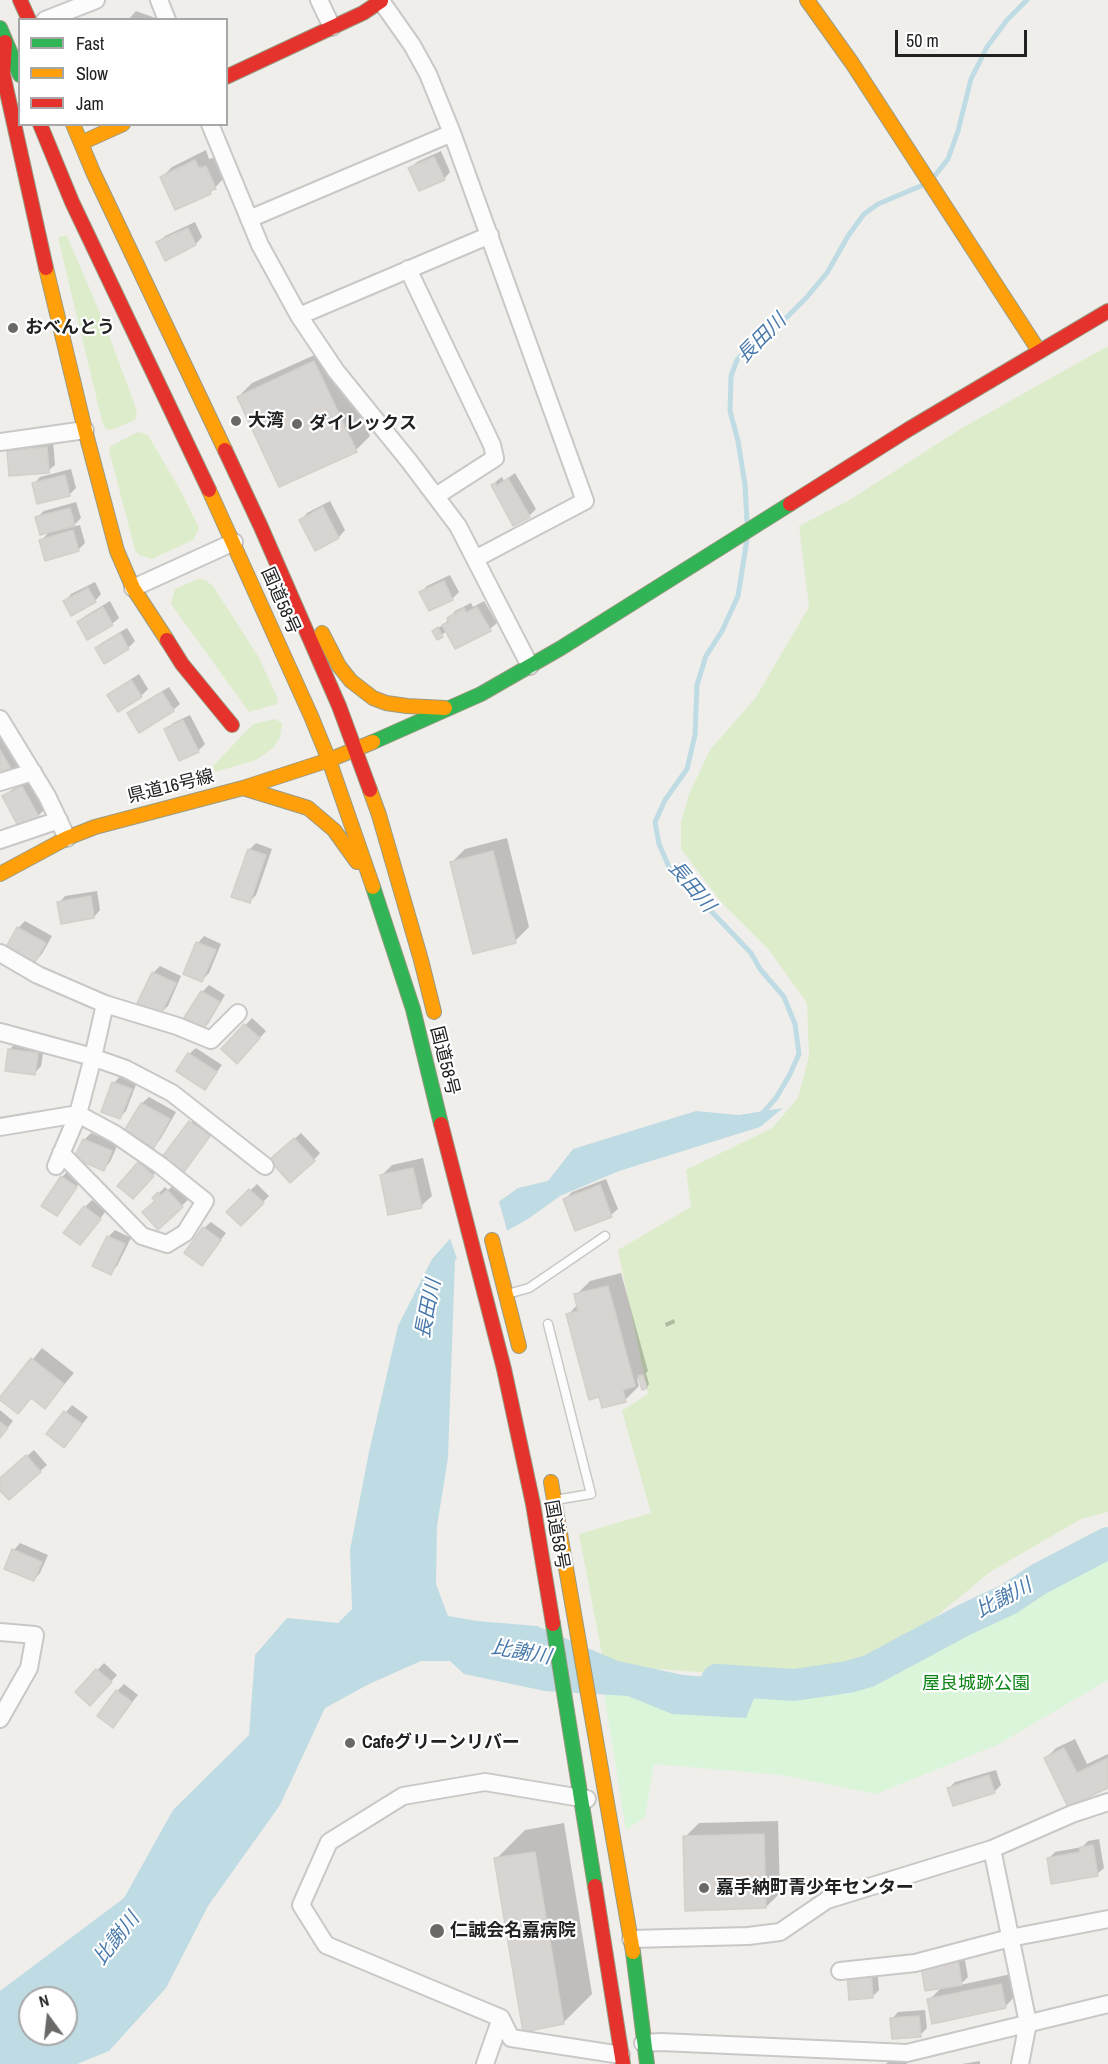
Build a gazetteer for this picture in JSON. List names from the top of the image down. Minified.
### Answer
{"streets":{"main road":["国道58号","県道16号線"]},"crossings":[["国道58号","県道16号線"]],"water":["長田川","比謝川"],"parks":["屋良城跡公園"],"places":["おべんとう","大湾","ダイレックス","Cafeグリーンリバー","嘉手納町青少年センター","仁誠会名嘉病院"],"legend":["Fast","Slow","Jam"],"scale_bar":"50 m","north":"top"}
